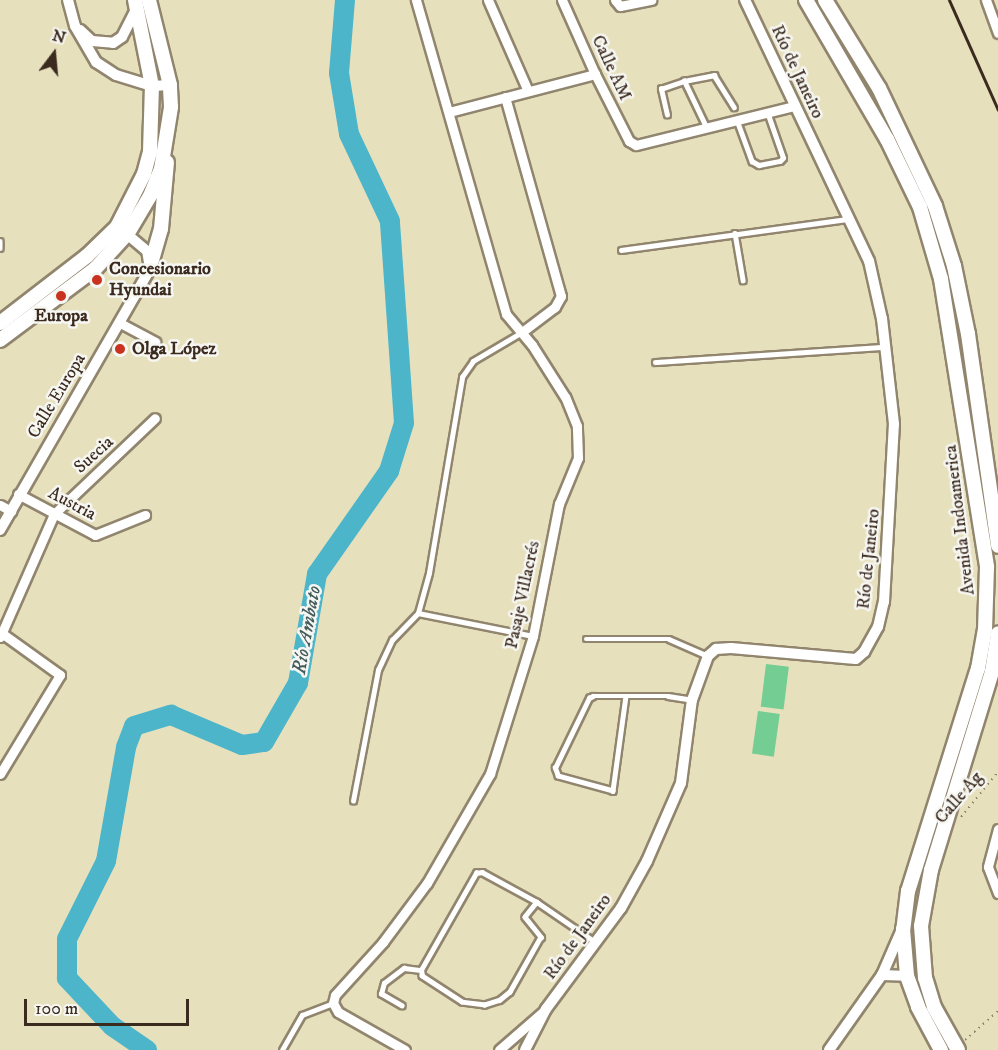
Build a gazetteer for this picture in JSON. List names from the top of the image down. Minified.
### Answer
{"streets":{"main road":["Avenida Indoamerica"],"street":["Calle AM","Río de Janeiro","Calle Europa","Suecia","Austria","Pasaje Villacrés"],"path":["Calle Ag"]},"crossings":[["Calle Europa","Austria"],["Suecia","Austria"]],"water":["Río Ambato"],"places":["Concesionario Hyundai","Europa","Olga López"],"scale_bar":"100 m","north":"top"}
